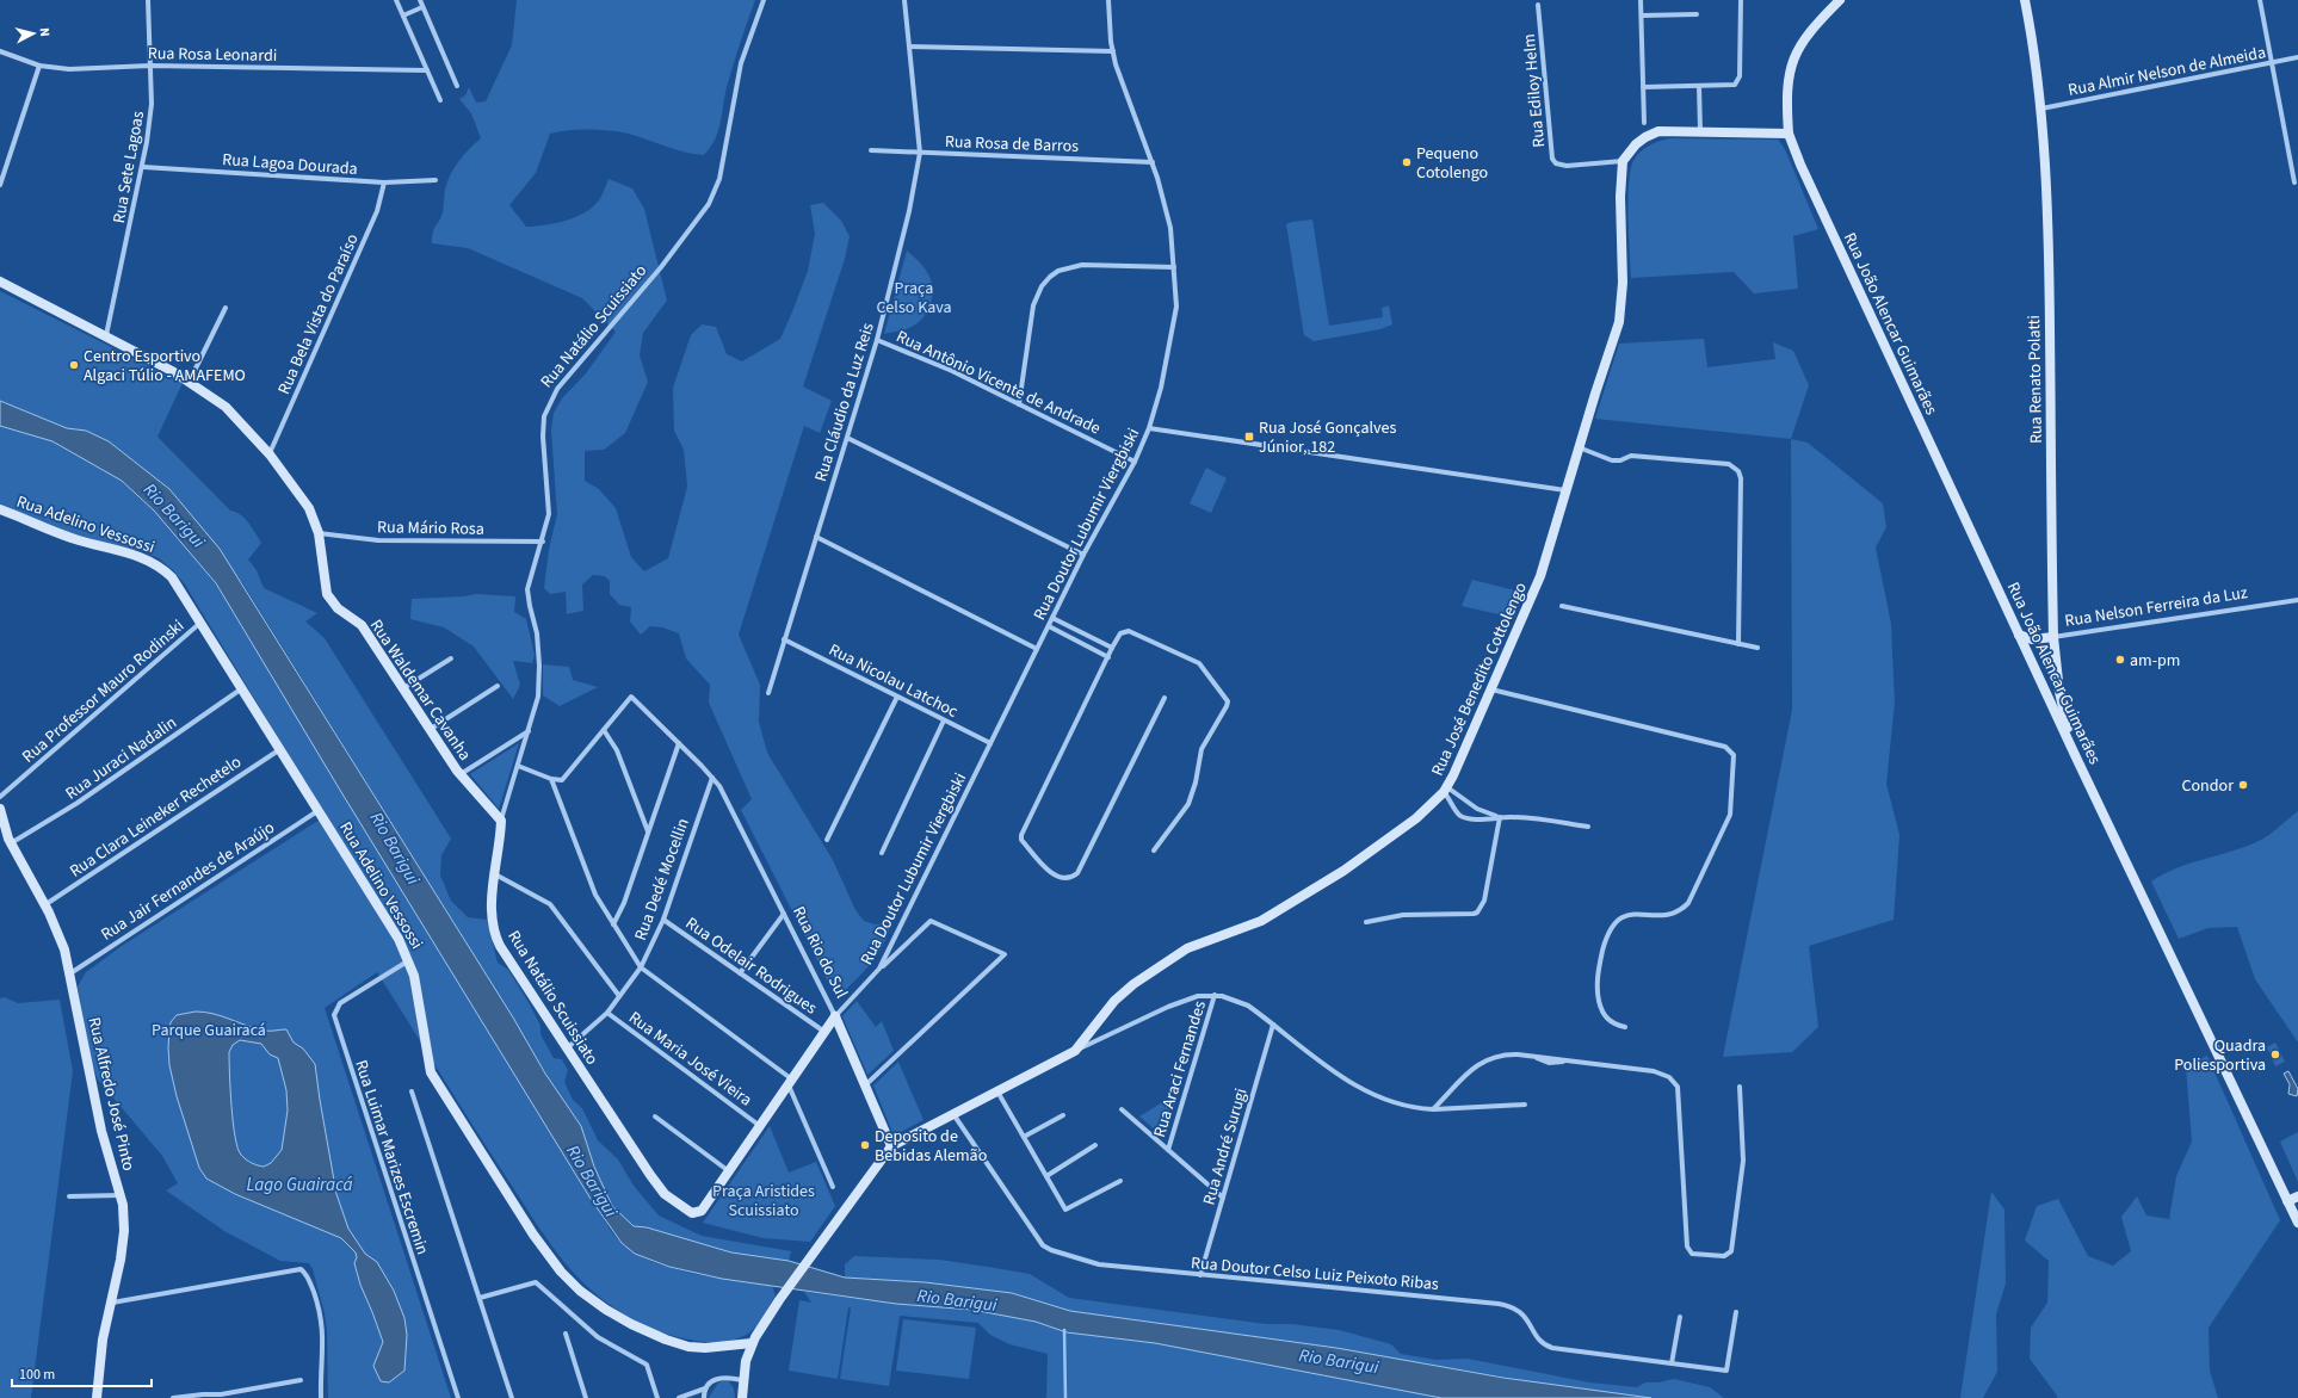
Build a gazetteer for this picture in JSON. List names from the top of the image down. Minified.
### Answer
{"streets":{"main road":["Rua João Alencar Guimarães","Rua Natálio Scuissiato","Rua Renato Polatti","Rua Adelino Vessossi","Rua Nelson Ferreira da Luz","Rua José Benedito Cottolengo","Rua Waldemar Cavanha","Rua Rio do Sul","Rua Alfredo José Pinto"],"street":["Rua Rosa Leonardi","Rua Almir Nelson de Almeida","Rua Ediloy Helm","Rua Rosa de Barros","Rua Lagoa Dourada","Rua Sete Lagoas","Rua Bela Vista do Paraíso","Rua Antônio Vicente de Andrade","Rua Cláudio da Luz Reis","Rua Doutor Lubumir Viergbiski","Rua Mário Rosa","Rua Nicolau Latchoc","Rua Professor Mauro Rodinski","Rua Juraci Nadalin","Rua Clara Leineker Rechetelo","Rua Dedé Mocellin","Rua Jair Fernandes de Araújo","Rua Odelair Rodrigues","Rua Maria José Vieira","Rua Araci Fernandes","Rua André Surugi","Rua Luimar Marizes Escremin","Rua Doutor Celso Luiz Peixoto Ribas"]},"crossings":[["Rua Rosa Leonardi","Rua Sete Lagoas"],["Rua Almir Nelson de Almeida","Rua Renato Polatti"],["Rua Ediloy Helm","Rua José Benedito Cottolengo"],["Rua Rosa de Barros","Rua Cláudio da Luz Reis"],["Rua Rosa de Barros","Rua Doutor Lubumir Viergbiski"],["Rua Lagoa Dourada","Rua Sete Lagoas"],["Rua Lagoa Dourada","Rua Bela Vista do Paraíso"],["Rua Sete Lagoas","Rua Waldemar Cavanha"],["Rua Bela Vista do Paraíso","Rua Waldemar Cavanha"],["Rua João Alencar Guimarães","Rua Renato Polatti"],["Rua João Alencar Guimarães","Rua Nelson Ferreira da Luz"],["Rua Natálio Scuissiato","Rua Mário Rosa"],["Rua Natálio Scuissiato","Rua Waldemar Cavanha"],["Rua Natálio Scuissiato","Rua Dedé Mocellin"],["Rua Renato Polatti","Rua Nelson Ferreira da Luz"],["Rua Antônio Vicente de Andrade","Rua Cláudio da Luz Reis"],["Rua Antônio Vicente de Andrade","Rua Doutor Lubumir Viergbiski"],["Rua Cláudio da Luz Reis","Rua Nicolau Latchoc"],["Rua Adelino Vessossi","Rua José Benedito Cottolengo"],["Rua Adelino Vessossi","Rua Professor Mauro Rodinski"],["Rua Adelino Vessossi","Rua Juraci Nadalin"],["Rua Adelino Vessossi","Rua Clara Leineker Rechetelo"],["Rua Adelino Vessossi","Rua Jair Fernandes de Araújo"],["Rua Adelino Vessossi","Rua Luimar Marizes Escremin"],["Rua Doutor Lubumir Viergbiski","Rua Nicolau Latchoc"],["Rua Doutor Lubumir Viergbiski","Rua Rio do Sul"],["Rua Mário Rosa","Rua Waldemar Cavanha"],["Rua José Benedito Cottolengo","Rua Rio do Sul"],["Rua José Benedito Cottolengo","Rua Doutor Celso Luiz Peixoto Ribas"],["Rua Juraci Nadalin","Rua Alfredo José Pinto"],["Rua Clara Leineker Rechetelo","Rua Alfredo José Pinto"],["Rua Dedé Mocellin","Rua Rio do Sul"],["Rua Dedé Mocellin","Rua Odelair Rodrigues"],["Rua Dedé Mocellin","Rua Maria José Vieira"],["Rua Jair Fernandes de Araújo","Rua Alfredo José Pinto"],["Rua André Surugi","Rua Doutor Celso Luiz Peixoto Ribas"]],"water":["Rio Barigui","Lago Guairacá"],"parks":["Praça Celso Kava","Parque Guairacá","Praça Aristides Scuissiato"],"places":{"other":["Pequeno Cotolengo","Centro Esportivo Algaci Túlio - AMAFEMO","am-pm","Condor","Quadra Poliesportiva","Deposito de Bebidas Alemão"],"transit":["Rua José Gonçalves Júnior, 182"]},"scale_bar":"100 m","north":"right"}
